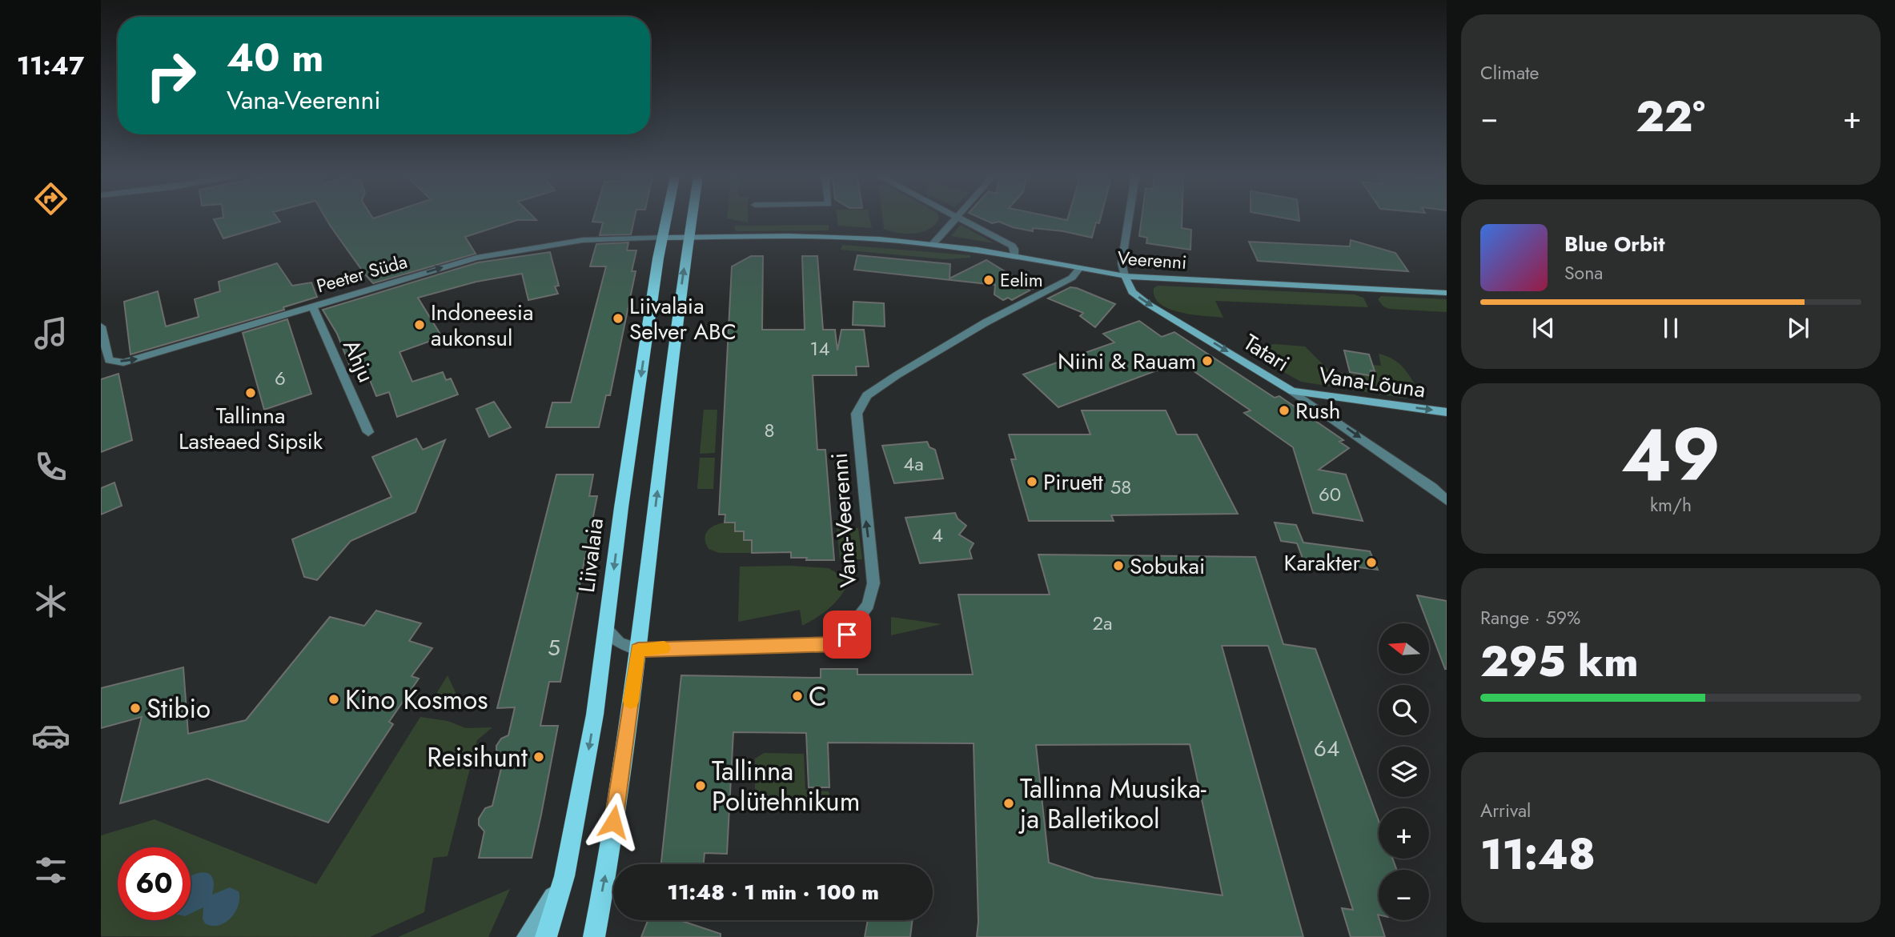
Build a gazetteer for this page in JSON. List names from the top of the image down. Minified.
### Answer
{"streets":{"main road":["Liivalaia"],"street":["Veerenni","Peeter Süda","Tatari","Ahju","Vana-Lõuna","Vana-Veerenni"]},"crossings":[["Veerenni","Peeter Süda"],["Veerenni","Tatari"],["Veerenni","Vana-Veerenni"],["Veerenni","Liivalaia"],["Peeter Süda","Ahju"],["Peeter Süda","Liivalaia"],["Tatari","Vana-Lõuna"],["Vana-Veerenni","Liivalaia"]],"one_way":["Peeter Süda","Tatari","Vana-Lõuna","Vana-Veerenni"],"places":["Eelim","Liivalaia Selver ABC","Indoneesia aukonsul","Niini & Rauam","Tallinna Lasteaed Sipsik","Rush","Piruett","Karakter","Sobukai","C","Kino Kosmos","Stibio","Reisihunt","Tallinna Polütehnikum","Tallinna Muusika- ja Balletikool"],"house_numbers":["14","6","8","4a","58","60","4","2a","5","64"],"north":"left","page":{"tabs":"11:47","tile":["Climate",["49","km/h"],["Range · 59%","295 km"],["Arrival","11:48"]],"turn":["40 m","Vana-Veerenni"],"heat":["−","22°","+"],"song":["Blue Orbit","Sona"],"map_buttons":["+","−"],"limit":"60","trip":"11:48 · 1 min · 100 m"}}
